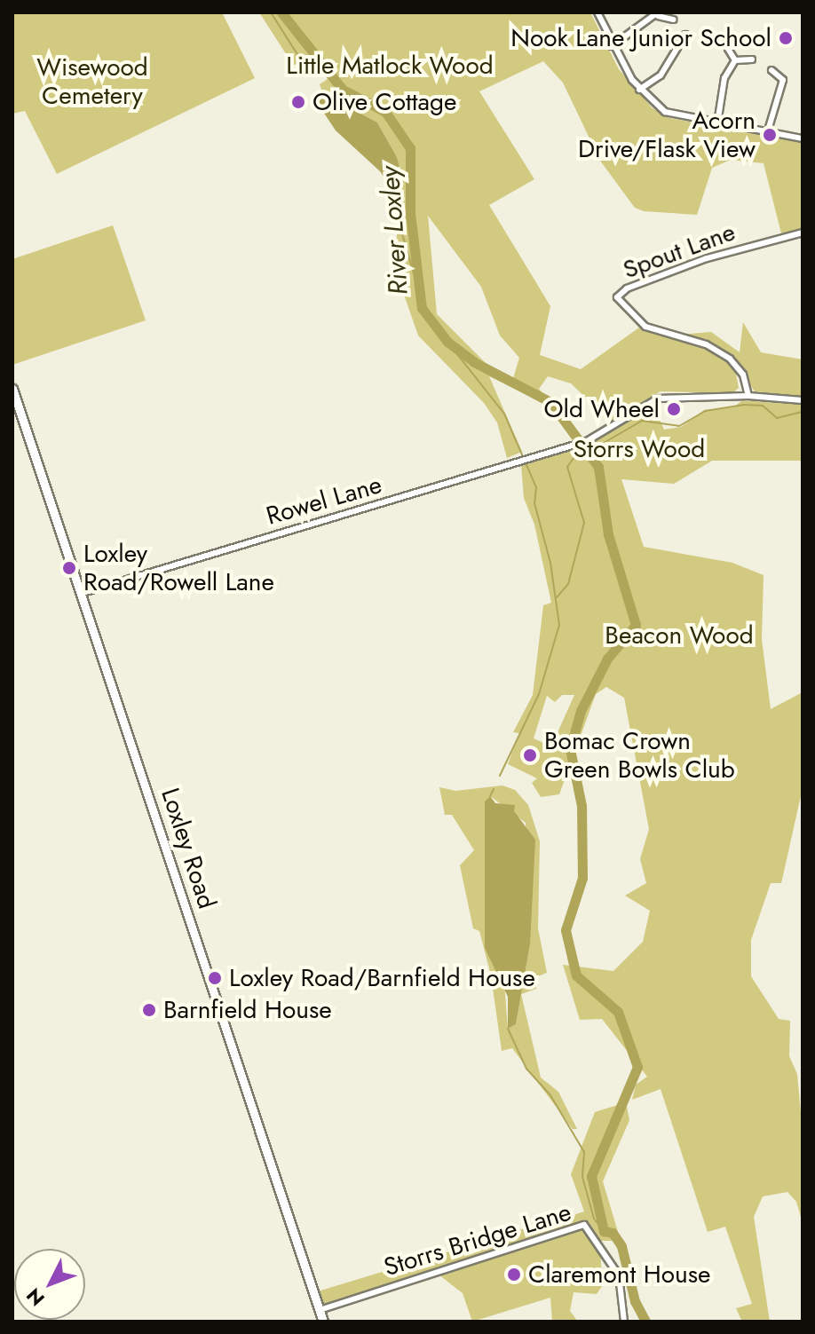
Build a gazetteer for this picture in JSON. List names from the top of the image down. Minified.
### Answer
{"streets":{"main road":["Loxley Road"],"street":["Spout Lane","Rowel Lane","Storrs Bridge Lane"]},"crossings":[["Spout Lane","Rowel Lane"],["Rowel Lane","Loxley Road"],["Loxley Road","Storrs Bridge Lane"]],"water":["River Loxley"],"parks":["Little Matlock Wood","Wisewood Cemetery","Storrs Wood","Beacon Wood"],"places":["Nook Lane Junior School","Olive Cottage","Acorn Drive/Flask View","Old Wheel","Loxley Road/Rowell Lane","Bomac Crown Green Bowls Club","Loxley Road/Barnfield House","Barnfield House","Claremont House"],"north":"bottom left"}
